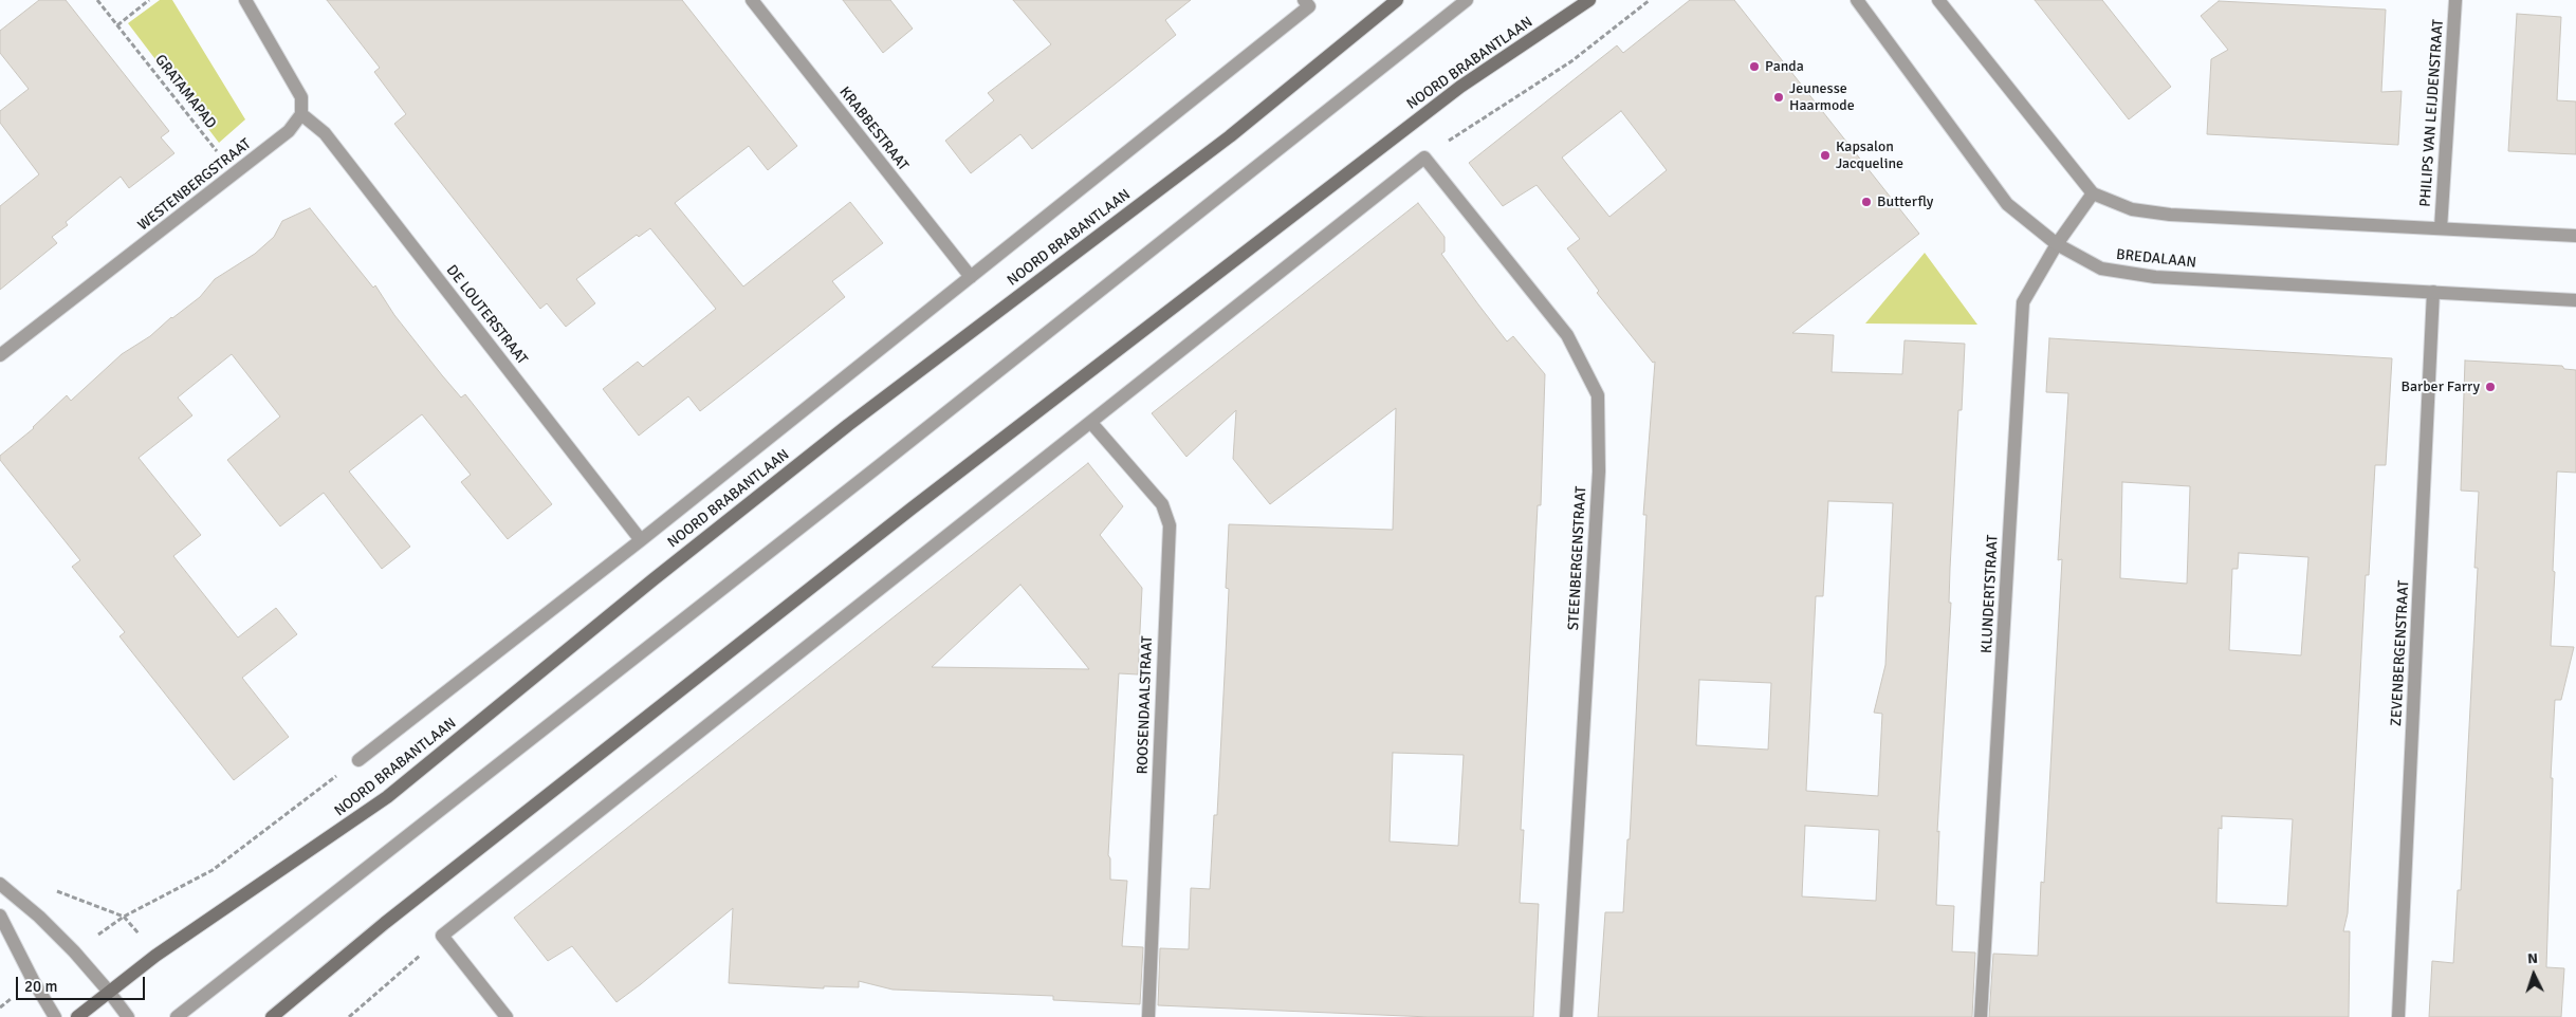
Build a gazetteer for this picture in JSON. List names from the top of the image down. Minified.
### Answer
{"streets":{"main road":["NOORD BRABANTLAAN"],"street":["PHILIPS VAN LEIJDENSTRAAT","KRABBESTRAAT","WESTENBERGSTRAAT","BREDALAAN","DE LOUTERSTRAAT","STEENBERGENSTRAAT","KLUNDERTSTRAAT","ZEVENBERGENSTRAAT","ROOSENDAALSTRAAT"],"path":["GRATAMAPAD"]},"crossings":[["NOORD BRABANTLAAN","KRABBESTRAAT"],["NOORD BRABANTLAAN","DE LOUTERSTRAAT"],["GRATAMAPAD","WESTENBERGSTRAAT"],["WESTENBERGSTRAAT","DE LOUTERSTRAAT"],["BREDALAAN","KLUNDERTSTRAAT"],["BREDALAAN","ZEVENBERGENSTRAAT"]],"places":["Panda","Jeunesse Haarmode","Kapsalon Jacqueline","Butterfly","Barber Farry"],"scale_bar":"20 m","north":"top"}
